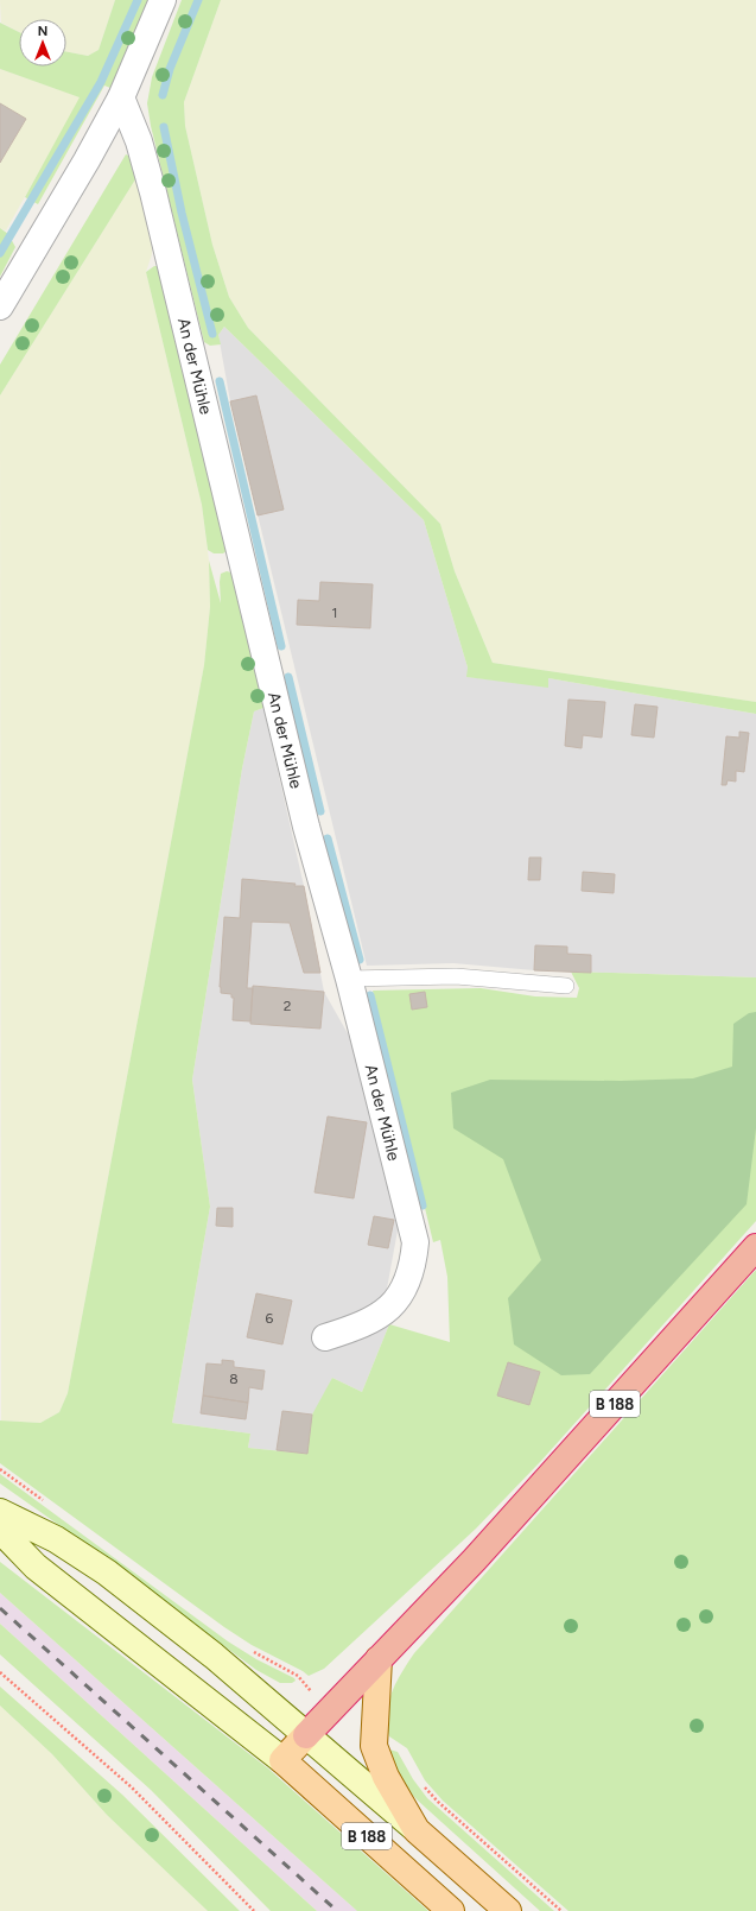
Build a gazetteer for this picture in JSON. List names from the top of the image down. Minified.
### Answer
{"streets":{"highway":["B 188"],"street":["An der Mühle"]},"house_numbers":["1","2","6","8"],"north":"top"}
